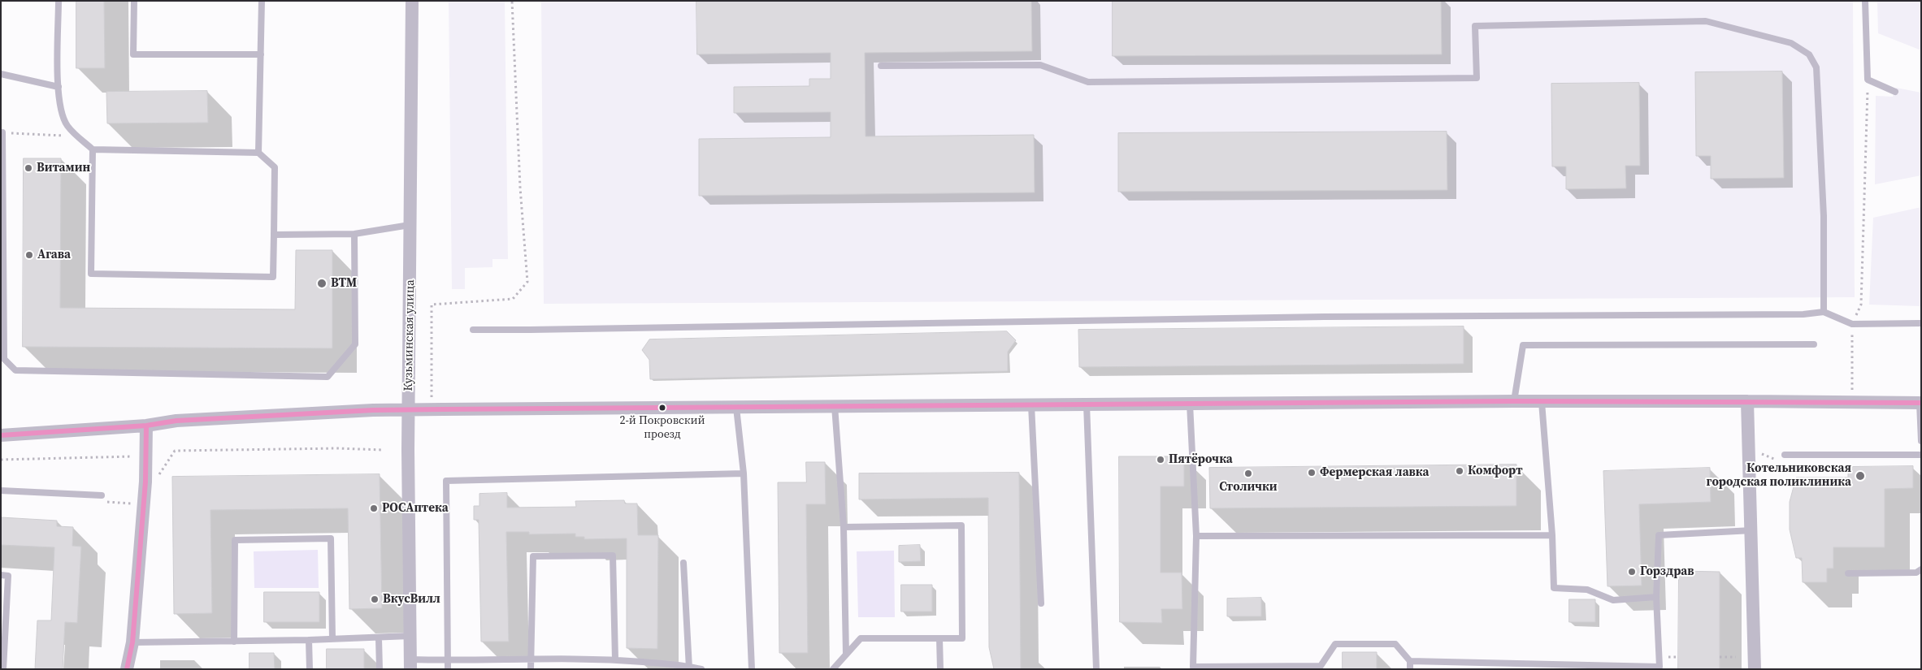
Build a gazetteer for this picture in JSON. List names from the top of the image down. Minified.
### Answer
{"streets":{"street":["Кузьминская улица"]},"places":["Витамин","Агава","ВТМ","2-й Покровский проезд","Пятёрочка","Комфорт","Фермерская лавка","Столички","Котельниковская городская поликлиника","РОСАптека","Горздрав","ВкусВилл"]}
